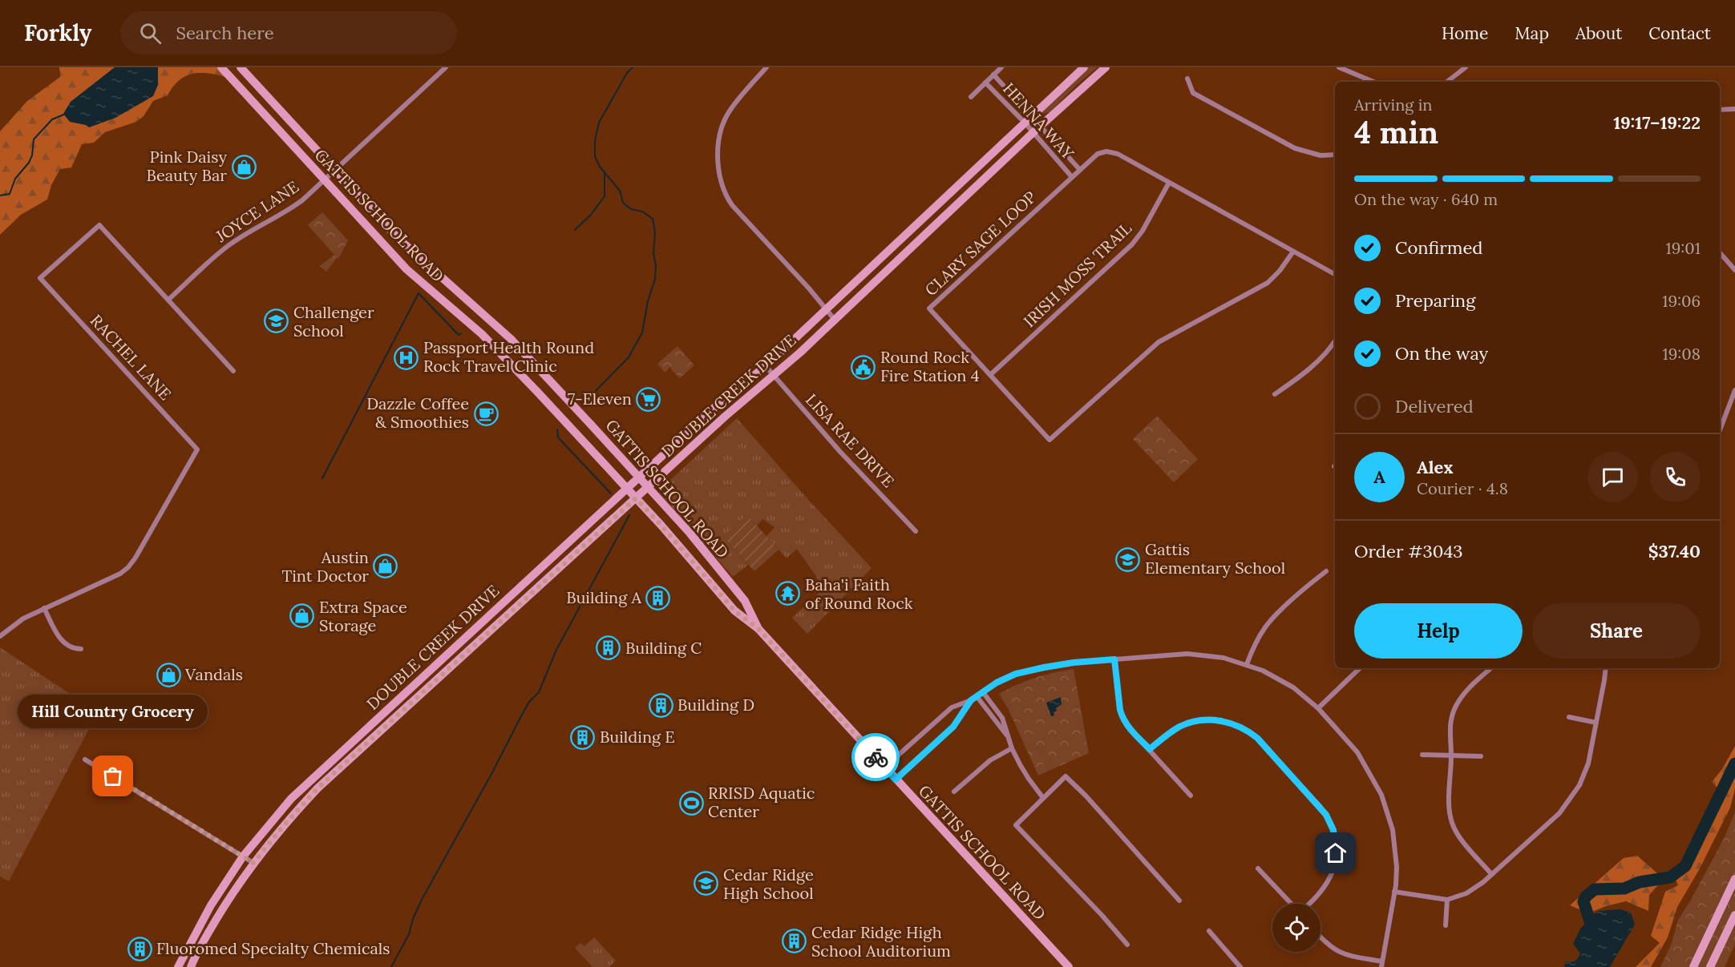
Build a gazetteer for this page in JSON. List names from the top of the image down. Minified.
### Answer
{"streets":{"street":["HENNA WAY","JOYCE LANE","GATTIS SCHOOL ROAD","CLARY SAGE LOOP","IRISH MOSS TRAIL","RACHEL LANE","DOUBLE CREEK DRIVE","LISA RAE DRIVE"]},"crossings":[["HENNA WAY","CLARY SAGE LOOP"],["HENNA WAY","DOUBLE CREEK DRIVE"],["JOYCE LANE","GATTIS SCHOOL ROAD"],["JOYCE LANE","RACHEL LANE"],["GATTIS SCHOOL ROAD","DOUBLE CREEK DRIVE"],["CLARY SAGE LOOP","IRISH MOSS TRAIL"],["DOUBLE CREEK DRIVE","LISA RAE DRIVE"]],"places":{"shop":["Pink Daisy Beauty Bar","Austin Tint Doctor","Extra Space Storage","Vandals"],"school or university":["Challenger School","Gattis Elementary School","Cedar Ridge High School"],"hospital":["Passport Health Round Rock Travel Clinic"],"public building":["Round Rock Fire Station 4"],"supermarket":["7-Eleven"],"cafe":["Dazzle Coffee & Smoothies"],"temple":["Baha'i Faith of Round Rock"],"building":["Building A","Building C","Building D","Building E","Cedar Ridge High School Auditorium","Fluoromed Specialty Chemicals"],"other":["Hill Country Grocery"],"sports":["RRISD Aquatic Center"]},"page":{"header":"Forkly","search":"Search here","nav":["Home","Map","About","Contact"],"heading":["4 min","Arriving in","19:17–19:22"],"panel":["Alex","Courier · 4.8","Order #3043","$37.40"],"bar":"On the way · 640 m","list":[["Confirmed","19:01"],["Preparing","19:06"],["On the way","19:08"],"Delivered"],"round":"A","buttons":["Help","Share"],"bubble":"Hill Country Grocery"}}
